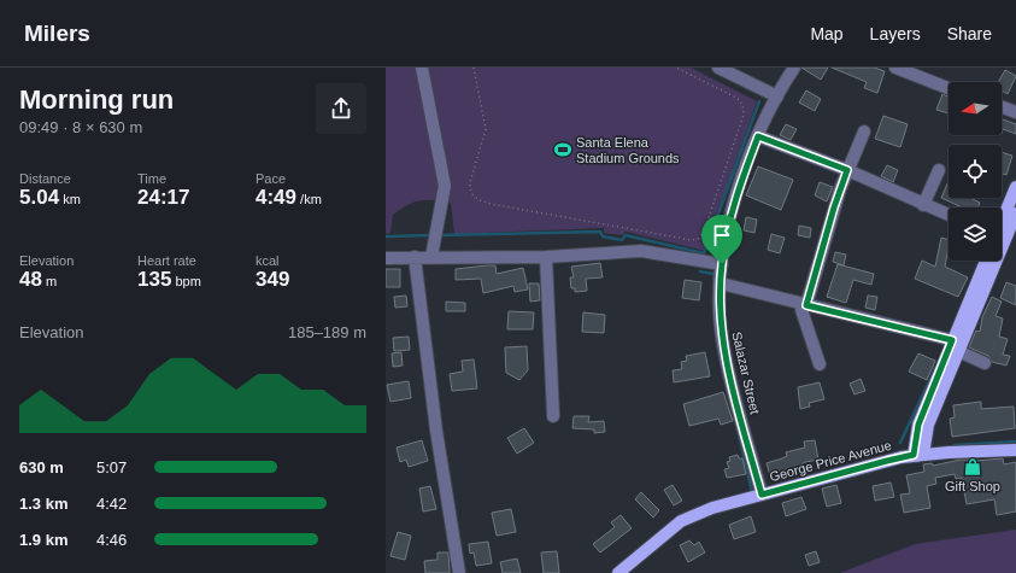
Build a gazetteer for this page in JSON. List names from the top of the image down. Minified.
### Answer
{"streets":{"main road":["George Price Avenue"],"street":["Salazar Street"]},"crossings":[["Salazar Street","George Price Avenue"]],"places":{"sports":["Santa Elena Stadium Grounds"],"shop":["Gift Shop"]},"north":"left","page":{"header":"Milers","nav":["Map","Layers","Share"],"heading":["Morning run","09:49 · 8 × 630 m"],"stats":[["Distance","5.04 km"],["Time","24:17"],["Pace","4:49 /km"],["Elevation","48 m"],["Heart rate","135 bpm"],["kcal","349"]],"chart":["Elevation","185–189 m"],"list":[{"name":"630 m","note":"5:07"},{"name":"1.3 km","note":"4:42"},{"name":"1.9 km","note":"4:46"}]}}
